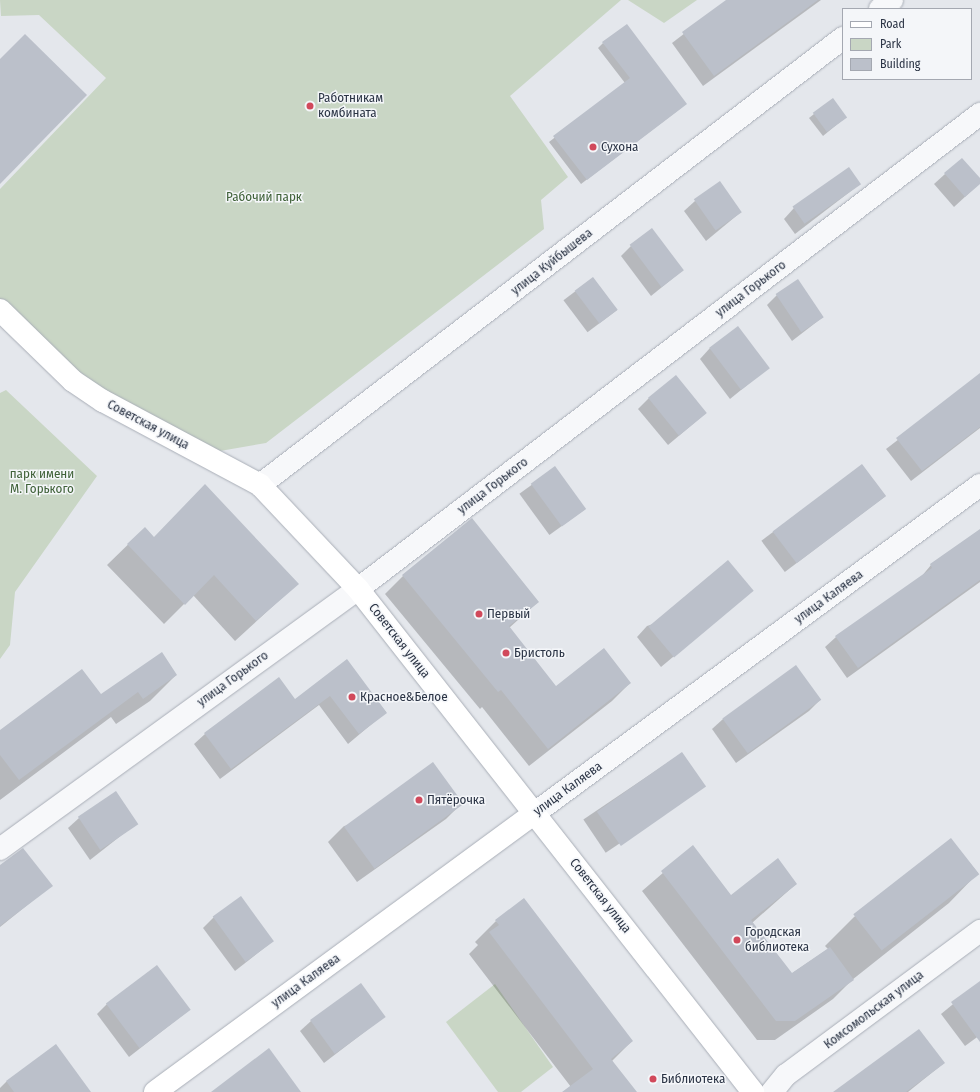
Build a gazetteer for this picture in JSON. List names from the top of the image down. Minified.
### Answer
{"streets":{"main road":["Советская улица","улица Каляева"],"street":["улица Куйбышева","улица Горького","Комсомольская улица"]},"crossings":[["улица Куйбышева","Советская улица"],["улица Горького","Советская улица"],["Советская улица","улица Каляева"]],"parks":["Рабочий парк","парк имени М. Горького"],"places":["Работникам комбината","Сухона","Первый","Бристоль","Красное&Белое","Пятёрочка","Городская библиотека","Библиотека"],"legend":["Road","Park","Building"]}
